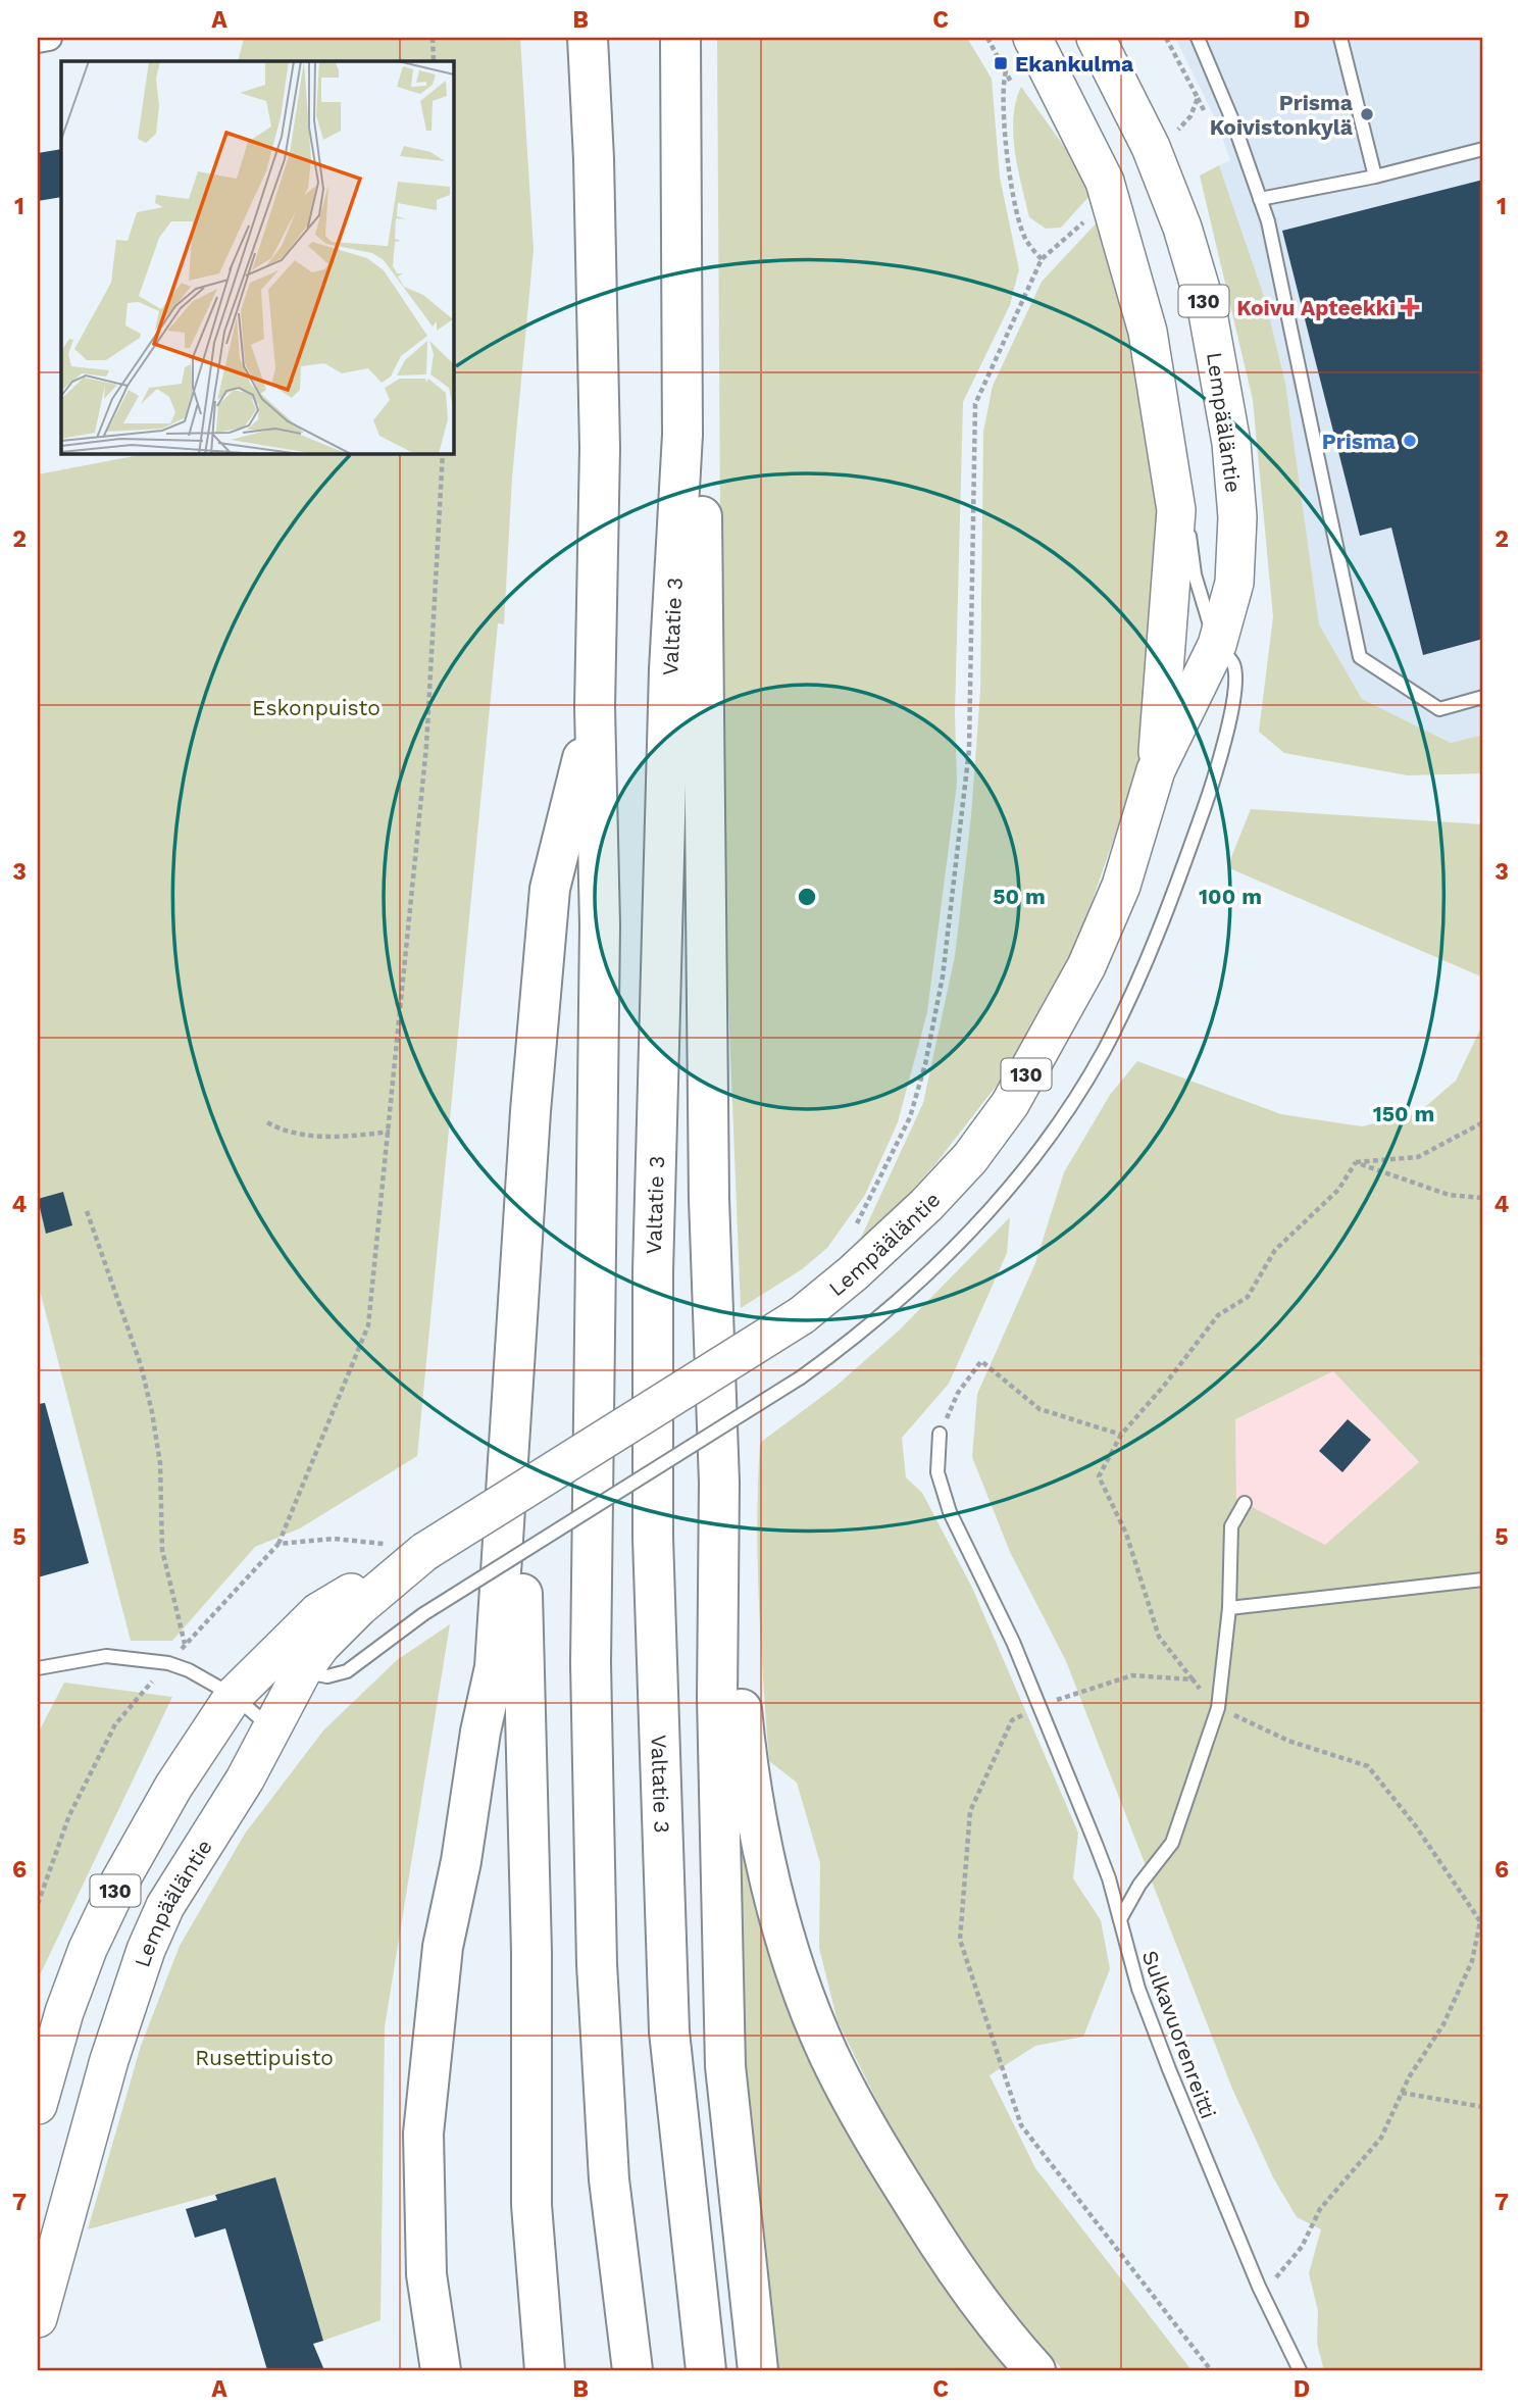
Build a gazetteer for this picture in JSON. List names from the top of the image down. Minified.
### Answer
{"streets":{"highway":["Valtatie 3"],"main road":["130","Lempääläntie"],"lane":["Sulkavuorenreitti"]},"parks":["Eskonpuisto","Rusettipuisto"],"places":{"transit":["Ekankulma"],"other":["Prisma Koivistonkylä","Prisma"],"health":["Koivu Apteekki"]},"grid":{"columns":["A","B","C","D"],"rows":["1","2","3","4","5","6","7"]},"rings":["50 m","100 m","150 m"]}
